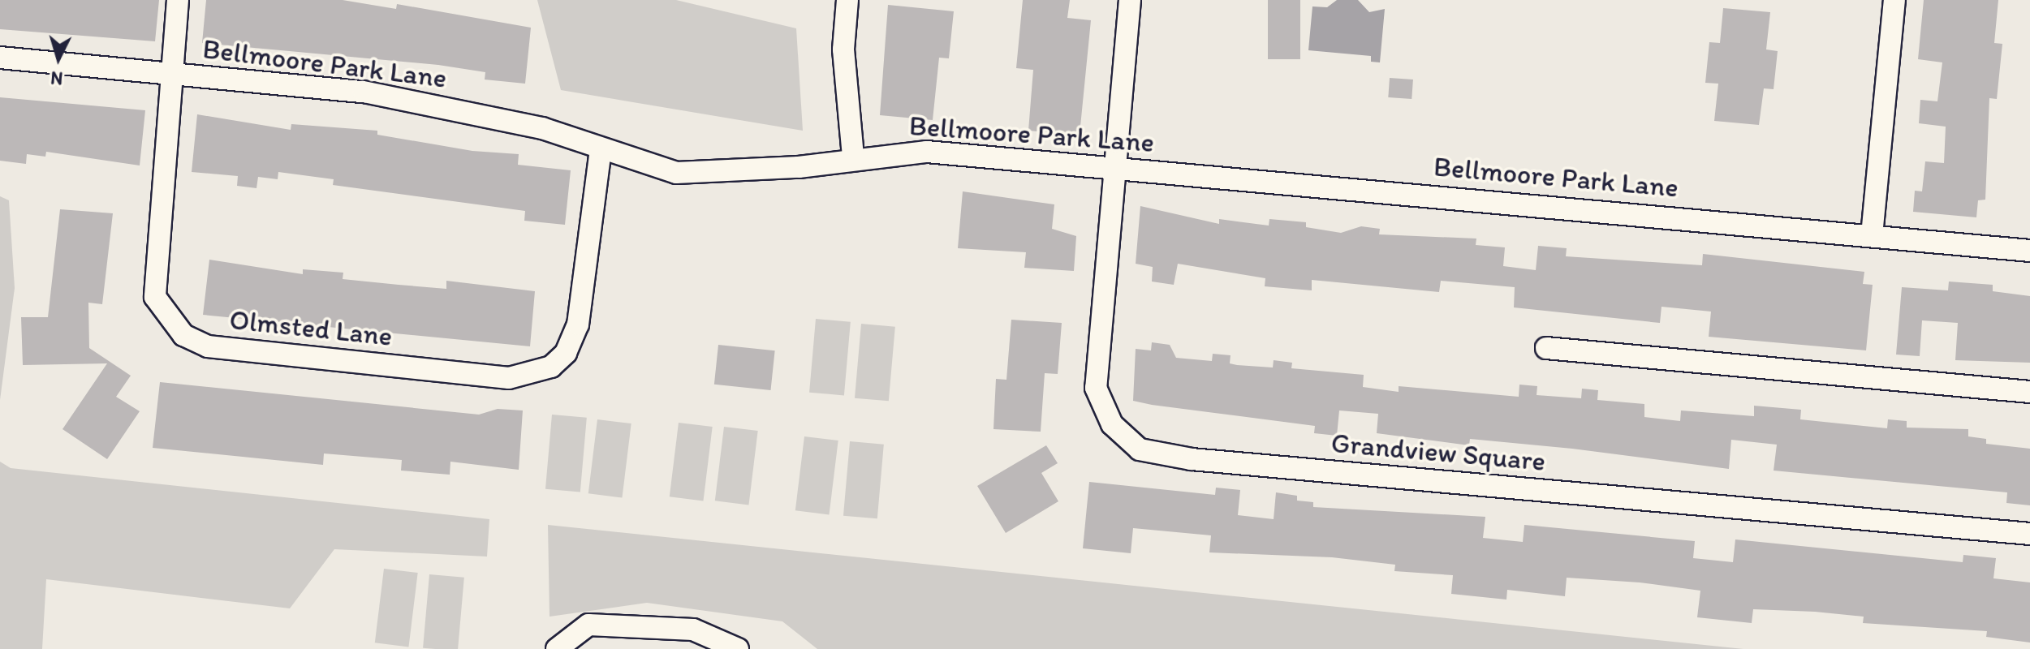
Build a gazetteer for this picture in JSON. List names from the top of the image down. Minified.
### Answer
{"streets":{"street":["Bellmoore Park Lane","Olmsted Lane","Grandview Square"]},"crossings":[["Bellmoore Park Lane","Olmsted Lane"],["Bellmoore Park Lane","Grandview Square"]],"north":"bottom"}
